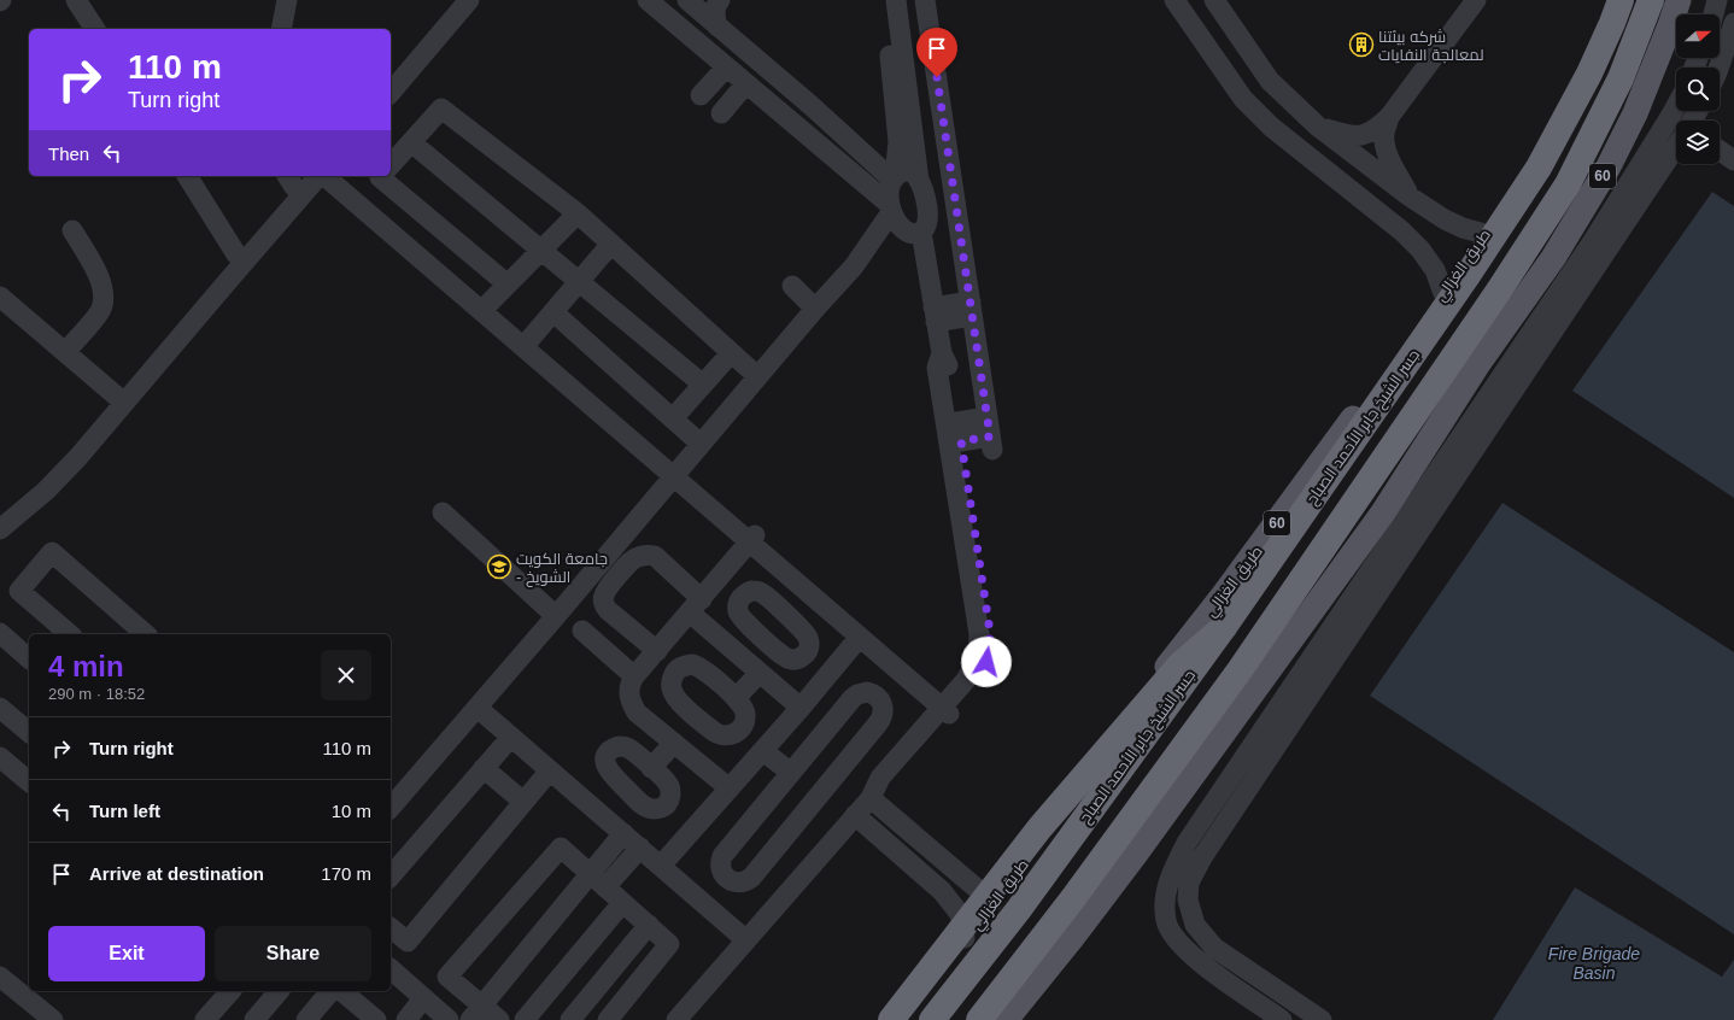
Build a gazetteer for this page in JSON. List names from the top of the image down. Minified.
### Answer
{"streets":{"highway":["60","جسر الشيخ جابر الأحمد الصباح"],"main road":["طريق الغزالي"]},"water":["Fire Brigade Basin"],"places":{"building":["شركه بيئتنا لمعالجة النفايات"],"school or university":["جامعة الكويت - الشويخ"]},"north":"right","page":{"turn":["110 m","Turn right"],"then":"Then","heading":["4 min","290 m · 18:52"],"list":[{"name":"Turn right","value":"110 m"},{"name":"Turn left","value":"10 m"},{"name":"Arrive at destination","value":"170 m"}],"buttons":["Exit","Share"]}}
